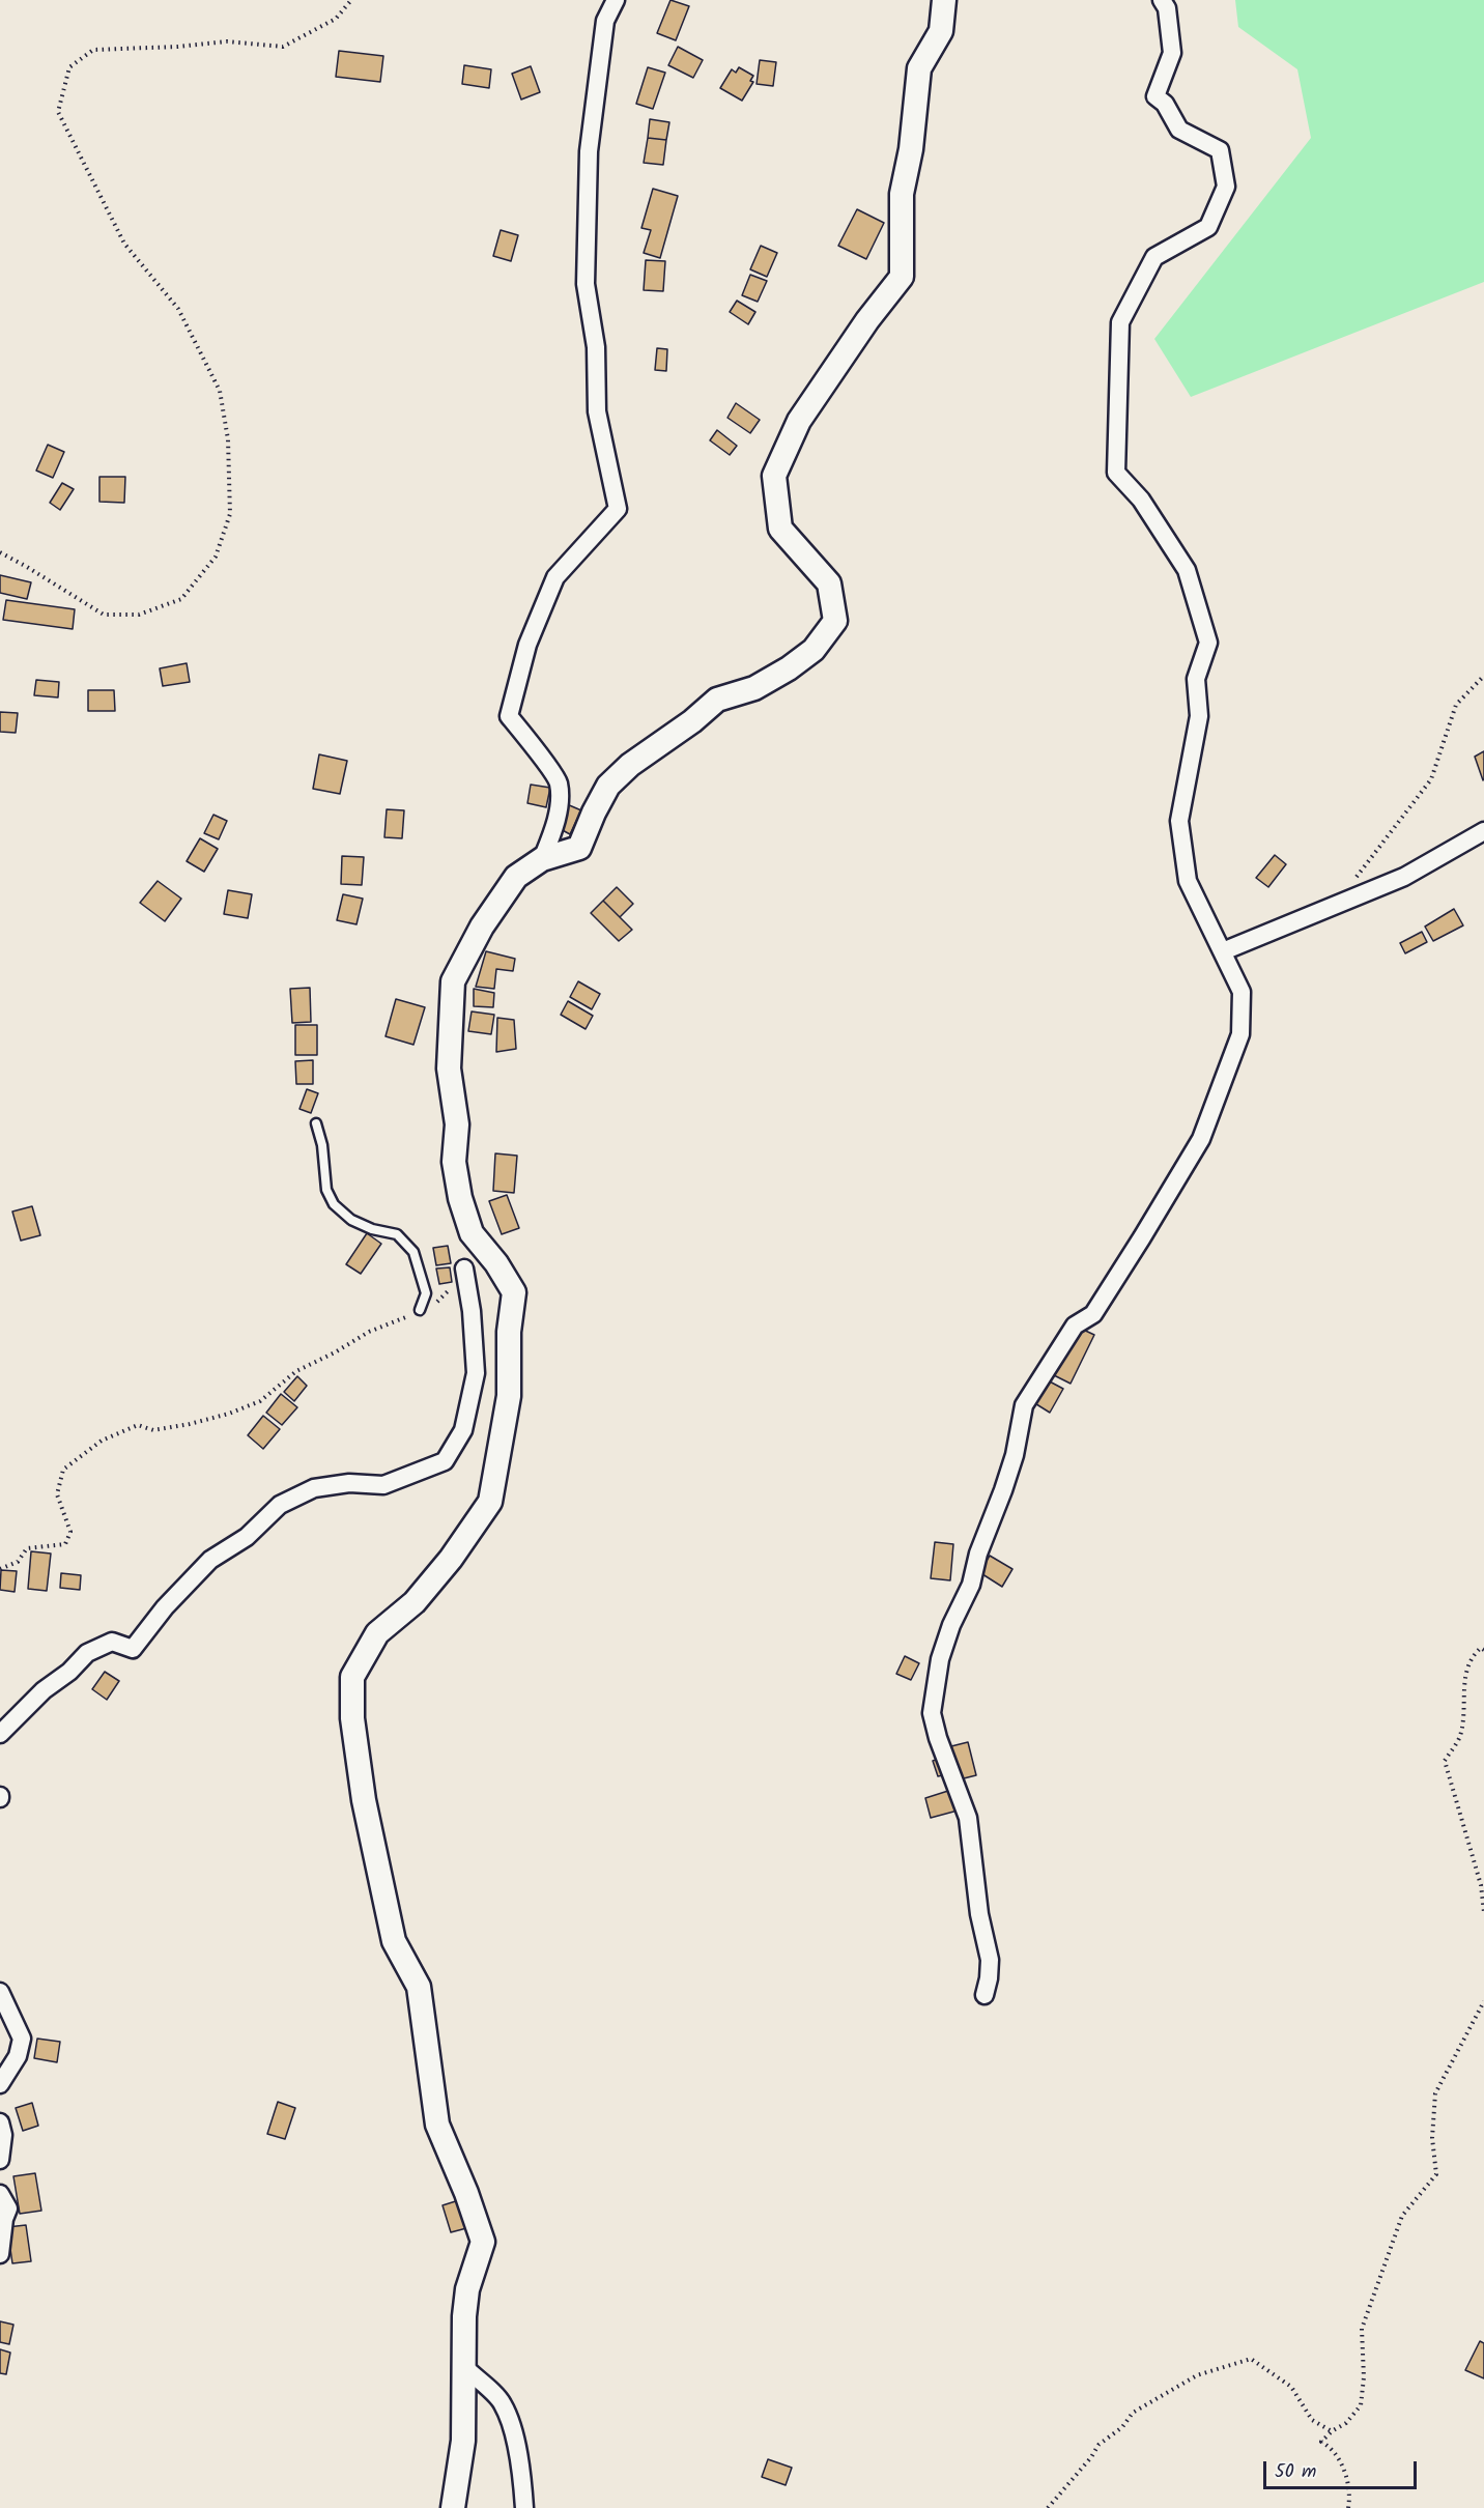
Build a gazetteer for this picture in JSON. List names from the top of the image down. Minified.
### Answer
{"scale_bar":"50 m"}
